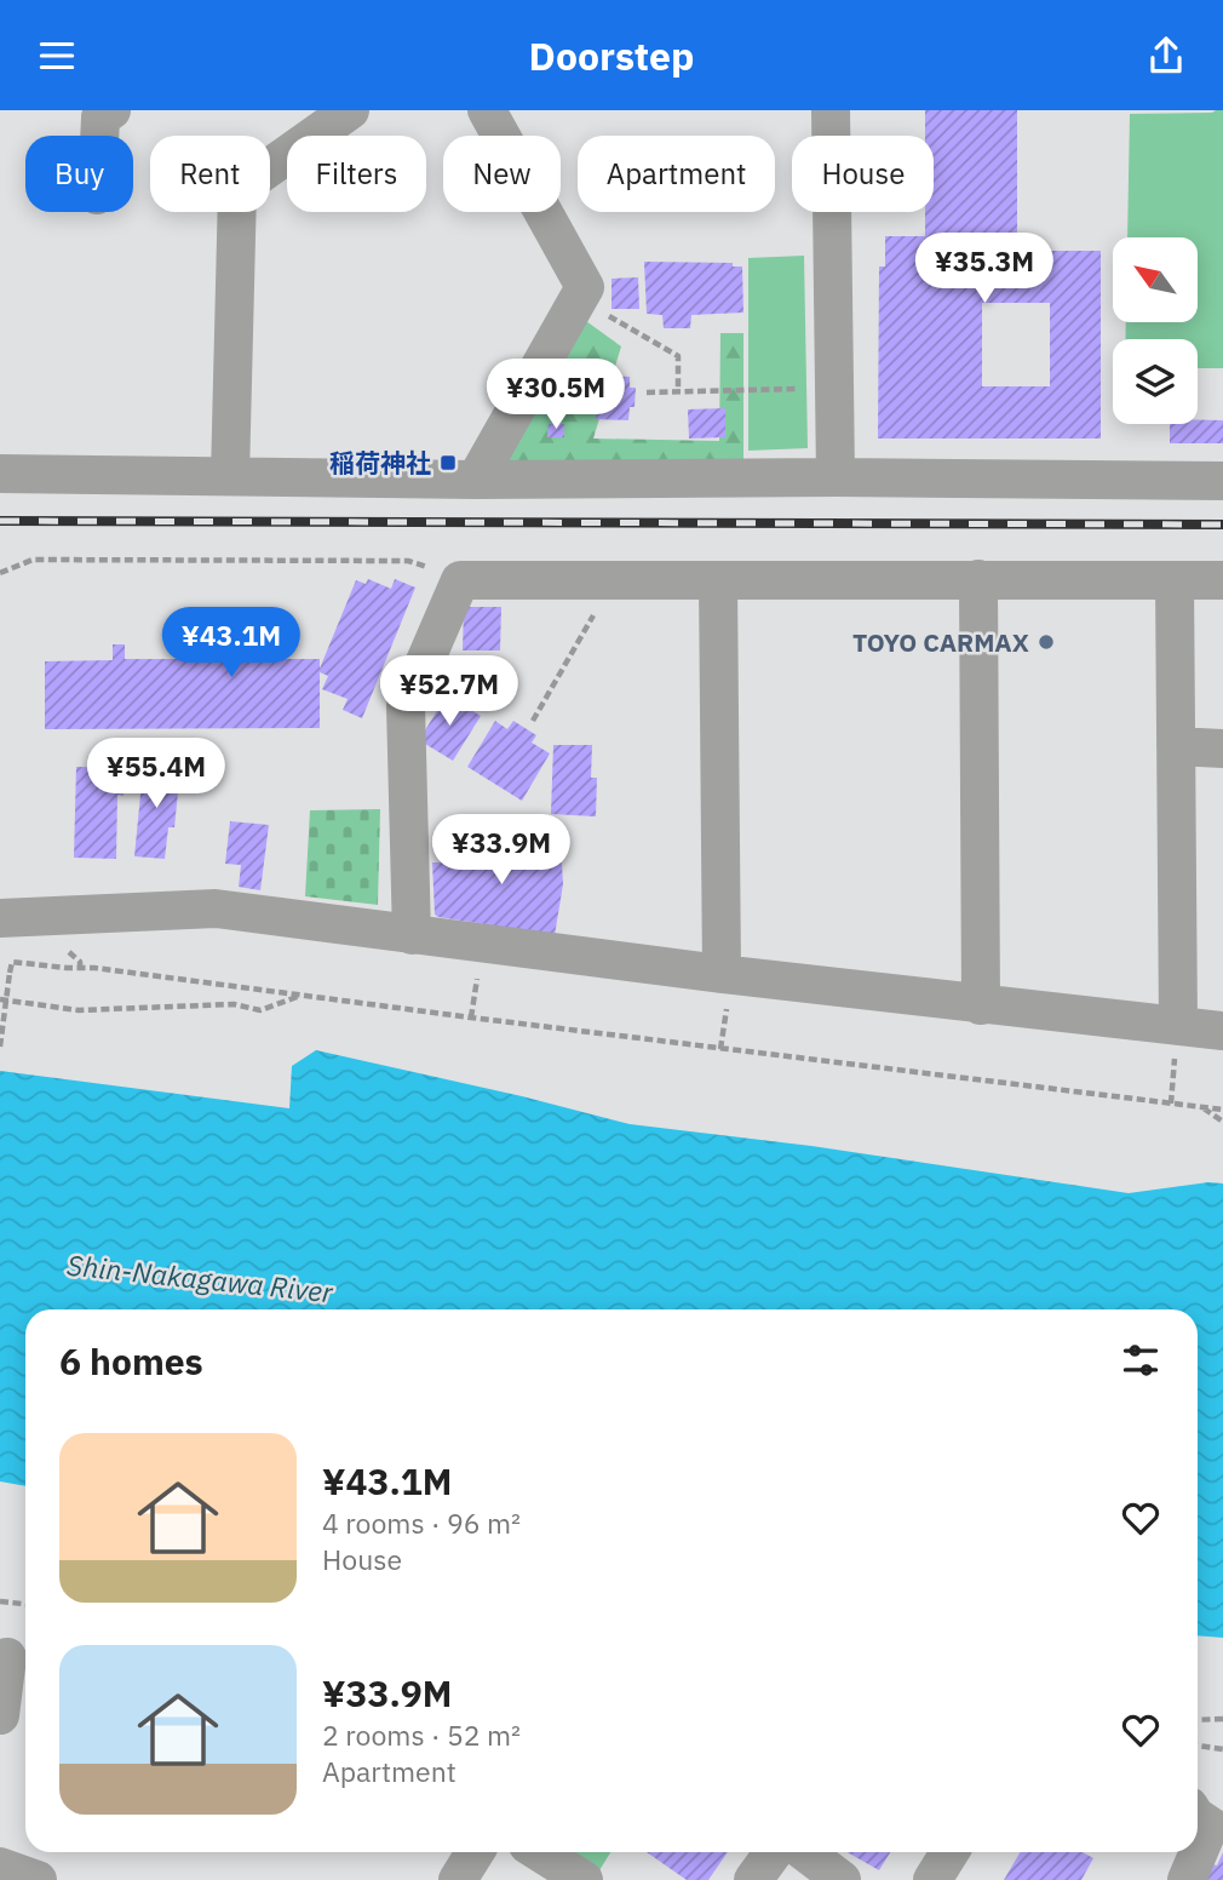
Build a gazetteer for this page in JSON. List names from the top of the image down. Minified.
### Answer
{"water":["Shin-Nakagawa River"],"places":{"transit":["稲荷神社"],"other":["TOYO CARMAX"]},"north":"top left","page":{"header":"Doorstep","chip":["Buy","Rent","Filters","New","Apartment","House"],"price":["¥35.3M","¥30.5M","¥43.1M","¥52.7M","¥55.4M","¥33.9M"],"heading":"6 homes","list":[{"name":"¥43.1M","note":"4 rooms · 96 m² · House"},{"name":"¥33.9M","note":"2 rooms · 52 m² · Apartment"}]}}
